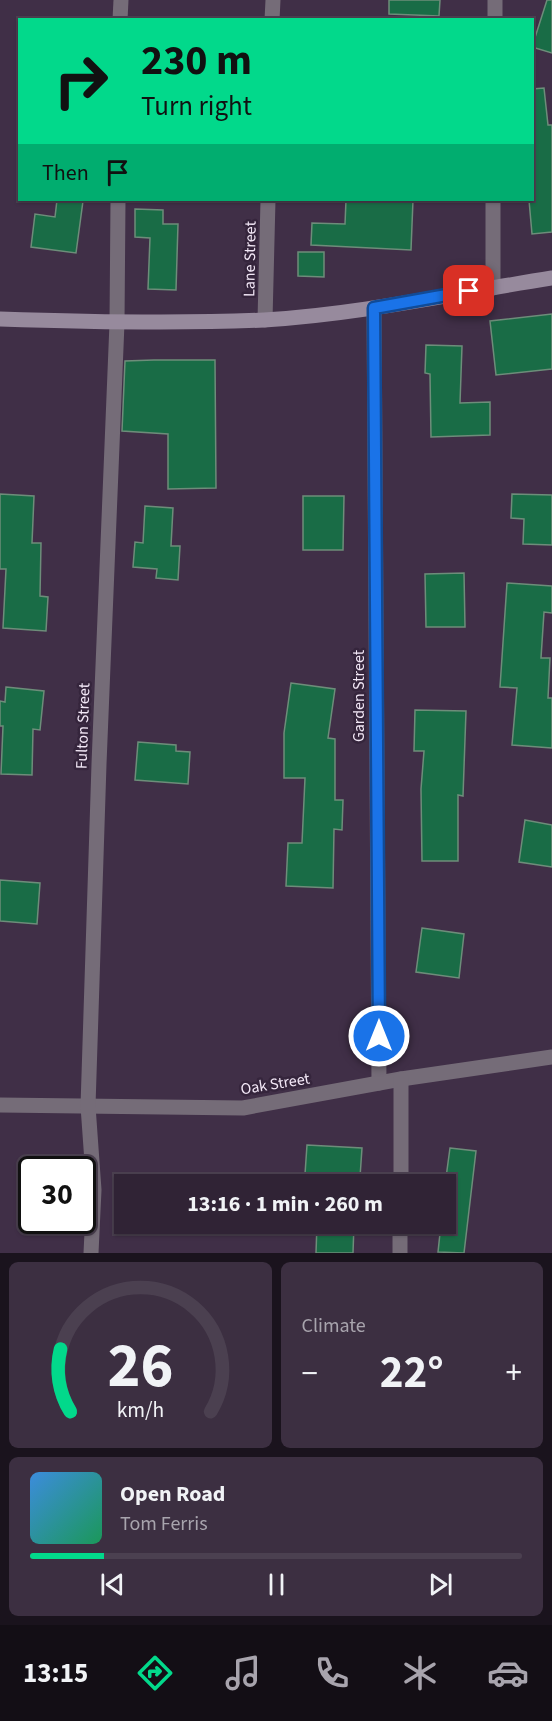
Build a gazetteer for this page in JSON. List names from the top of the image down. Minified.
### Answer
{"streets":{"street":["Lane Street","Garden Street","Fulton Street","Oak Street"]},"crossings":[["Garden Street","Oak Street"],["Fulton Street","Oak Street"]],"page":{"turn":["230 m","Turn right"],"then":"Then","limit":"30","trip":"13:16 · 1 min · 260 m","tile":"Climate","heat":["−","22°","+"],"song":["Open Road","Tom Ferris"],"tabs":"13:15","gauge":["26","km/h"]}}
